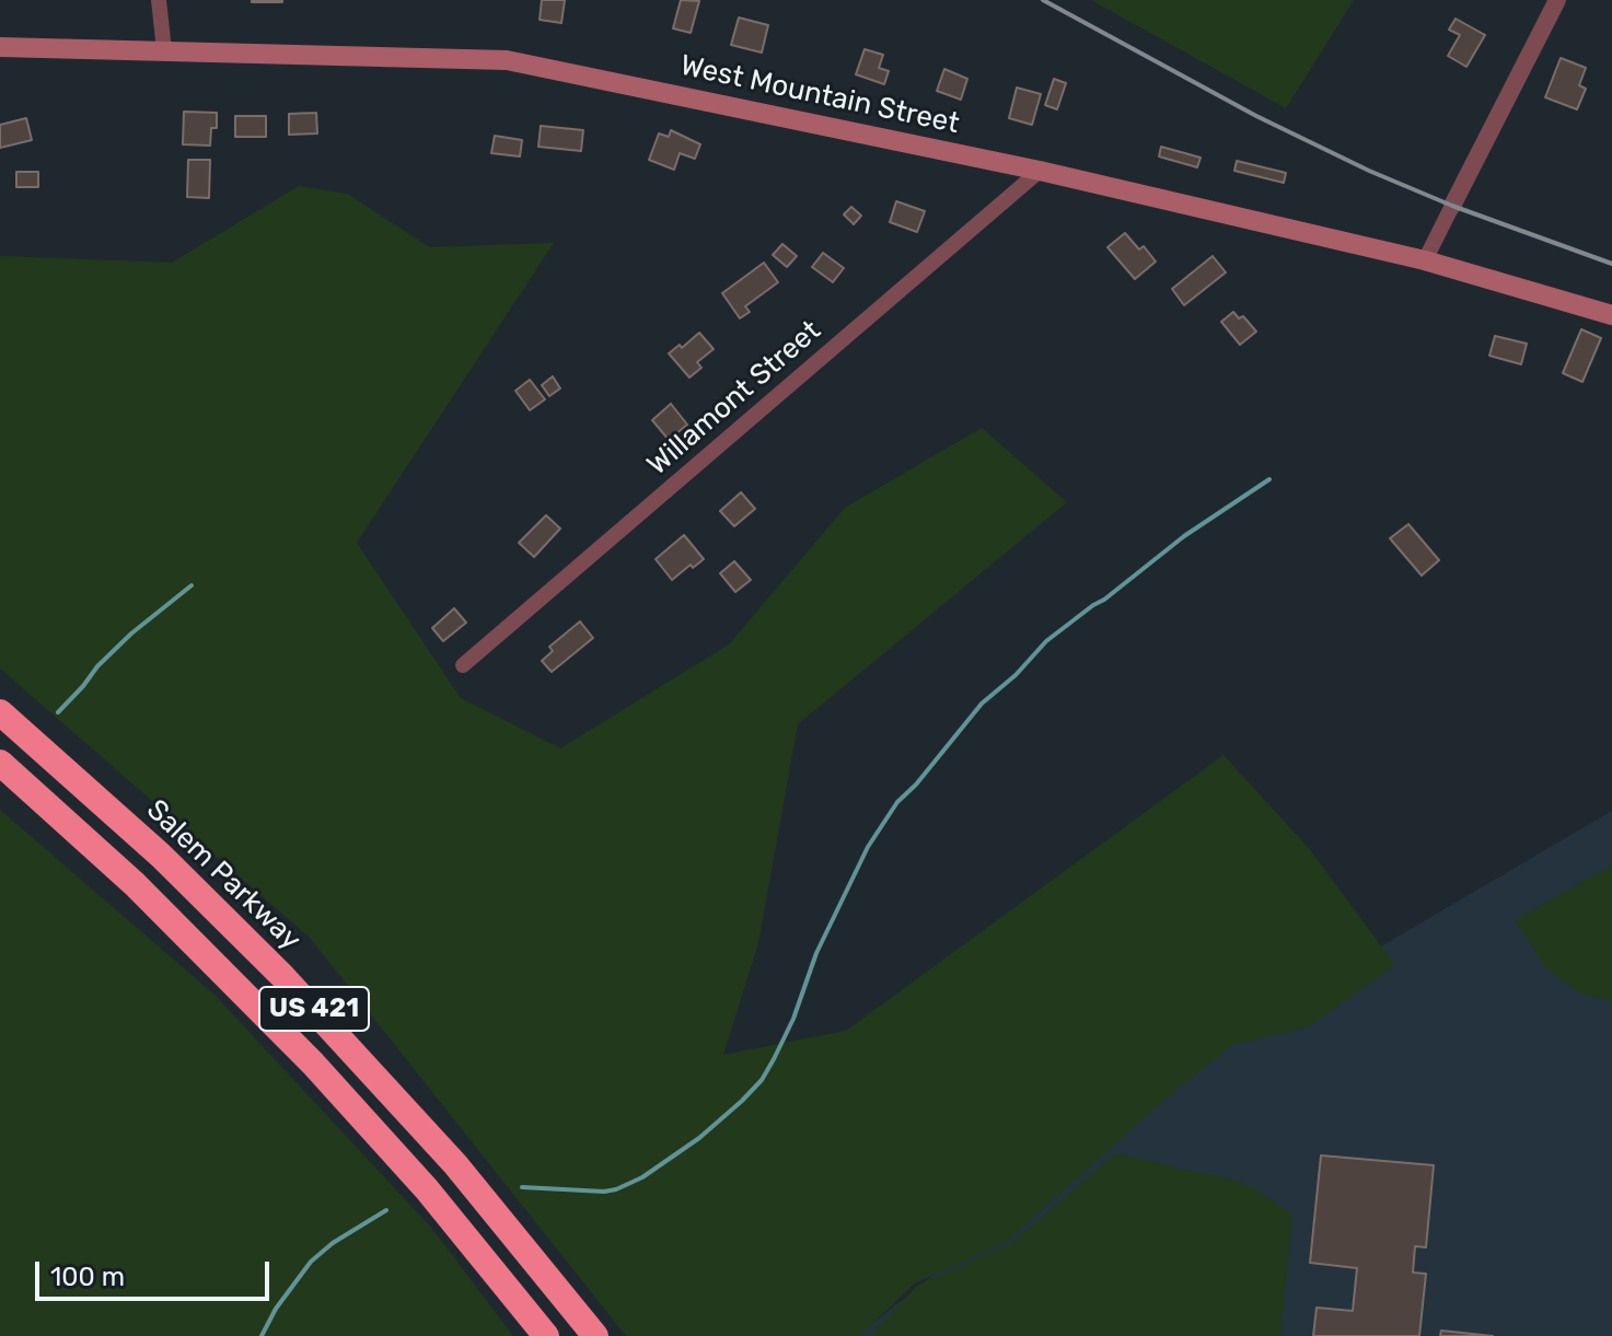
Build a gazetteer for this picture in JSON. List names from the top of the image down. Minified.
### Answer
{"streets":{"highway":["Salem Parkway","US 421"],"main road":["West Mountain Street"],"street":["Willamont Street"]},"crossings":[["West Mountain Street","Willamont Street"]],"scale_bar":"100 m"}
